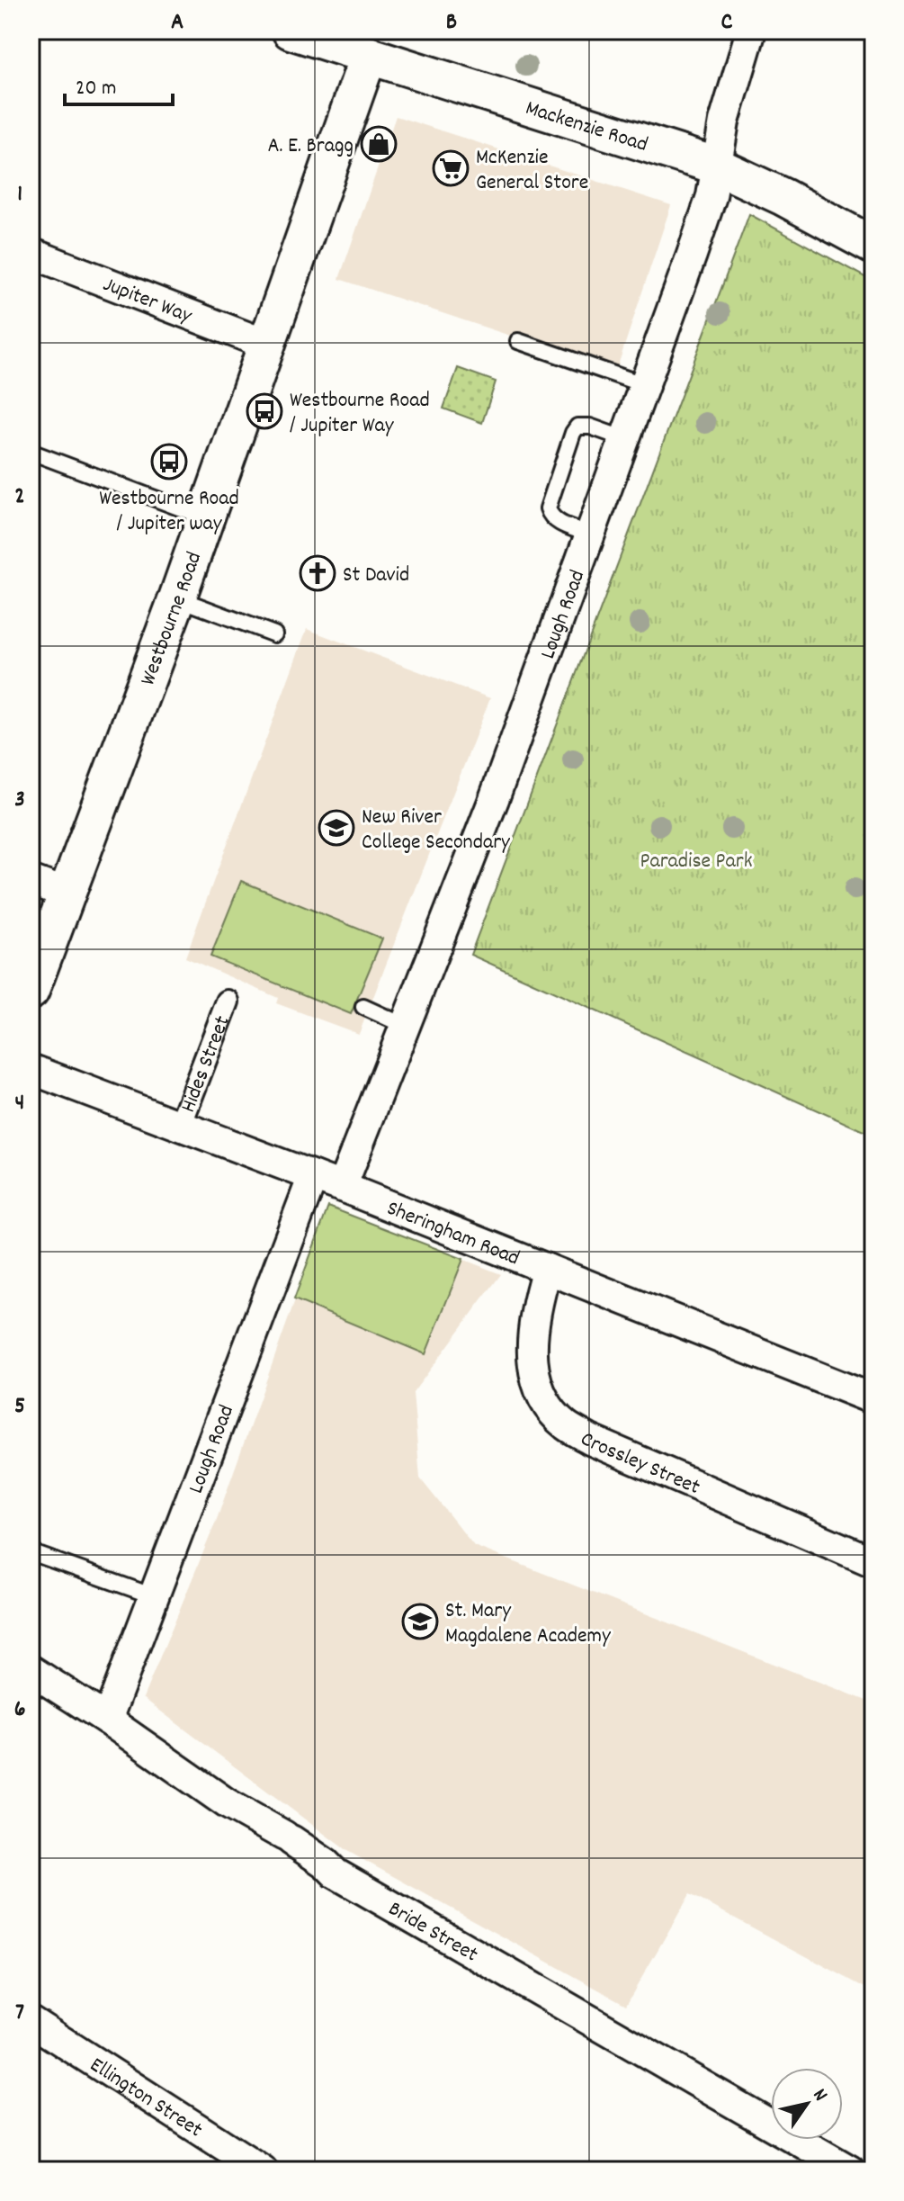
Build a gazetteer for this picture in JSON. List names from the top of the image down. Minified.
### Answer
{"streets":{"street":["Mackenzie Road","Jupiter Way","Lough Road","Westbourne Road","Hides Street","Sheringham Road","Crossley Street","Bride Street","Ellington Street"]},"crossings":[["Mackenzie Road","Lough Road"],["Mackenzie Road","Westbourne Road"],["Jupiter Way","Westbourne Road"],["Lough Road","Sheringham Road"],["Lough Road","Bride Street"],["Hides Street","Sheringham Road"],["Sheringham Road","Crossley Street"]],"parks":["Paradise Park"],"places":{"shop":["A. E. Bragg"],"supermarket":["McKenzie General Store"],"bus stop":["Westbourne Road / Jupiter Way","Westbourne Road / Jupiter way"],"church":["St David"],"school or university":["New River College Secondary","St. Mary Magdalene Academy"]},"scale_bar":"20 m","north":"top right","grid":{"columns":["A","B","C"],"rows":["1","2","3","4","5","6","7"]}}
